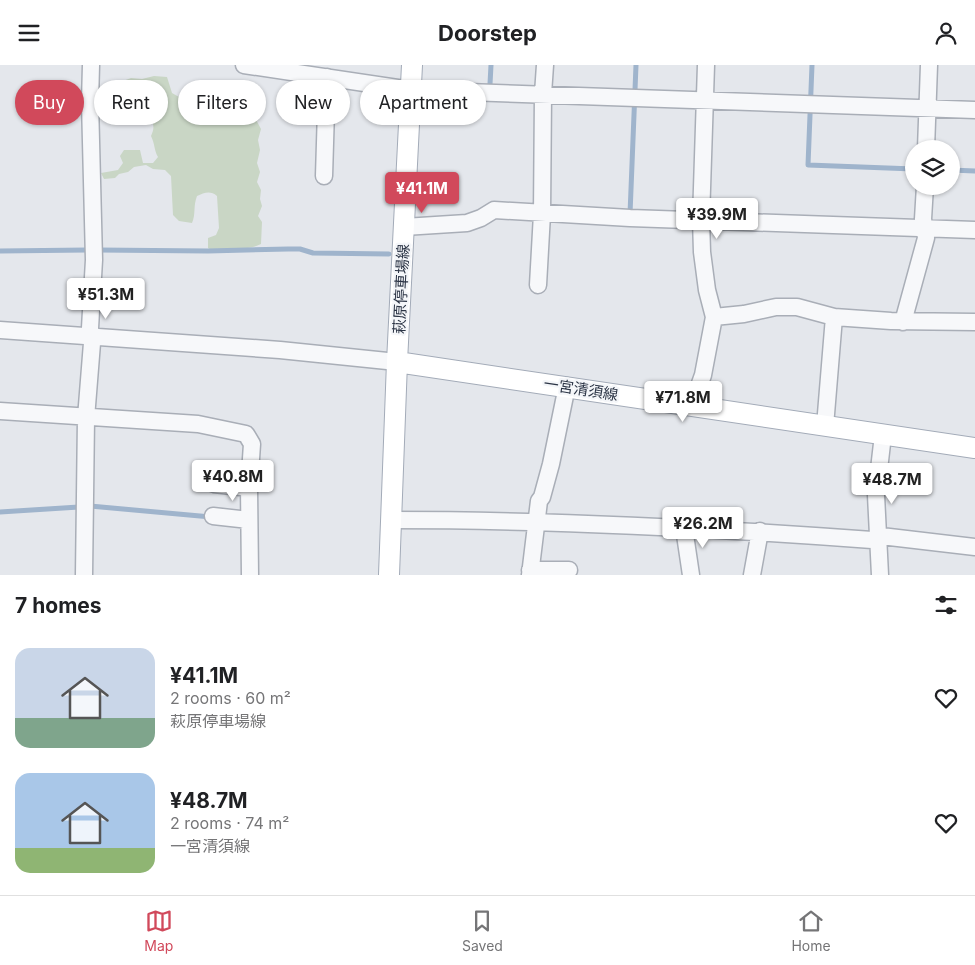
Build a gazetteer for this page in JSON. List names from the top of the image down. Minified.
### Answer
{"streets":{"main road":["萩原停車場線","一宮清須線"]},"crossings":[["萩原停車場線","一宮清須線"]],"page":{"header":"Doorstep","chip":["Buy","Rent","Filters","New","Apartment"],"price":["¥41.1M","¥39.9M","¥51.3M","¥71.8M","¥40.8M","¥48.7M","¥26.2M"],"heading":"7 homes","list":[{"name":"¥41.1M","note":"2 rooms · 60 m² · 萩原停車場線"},{"name":"¥48.7M","note":"2 rooms · 74 m² · 一宮清須線"}],"tabs":["Map","Saved","Home"]}}
